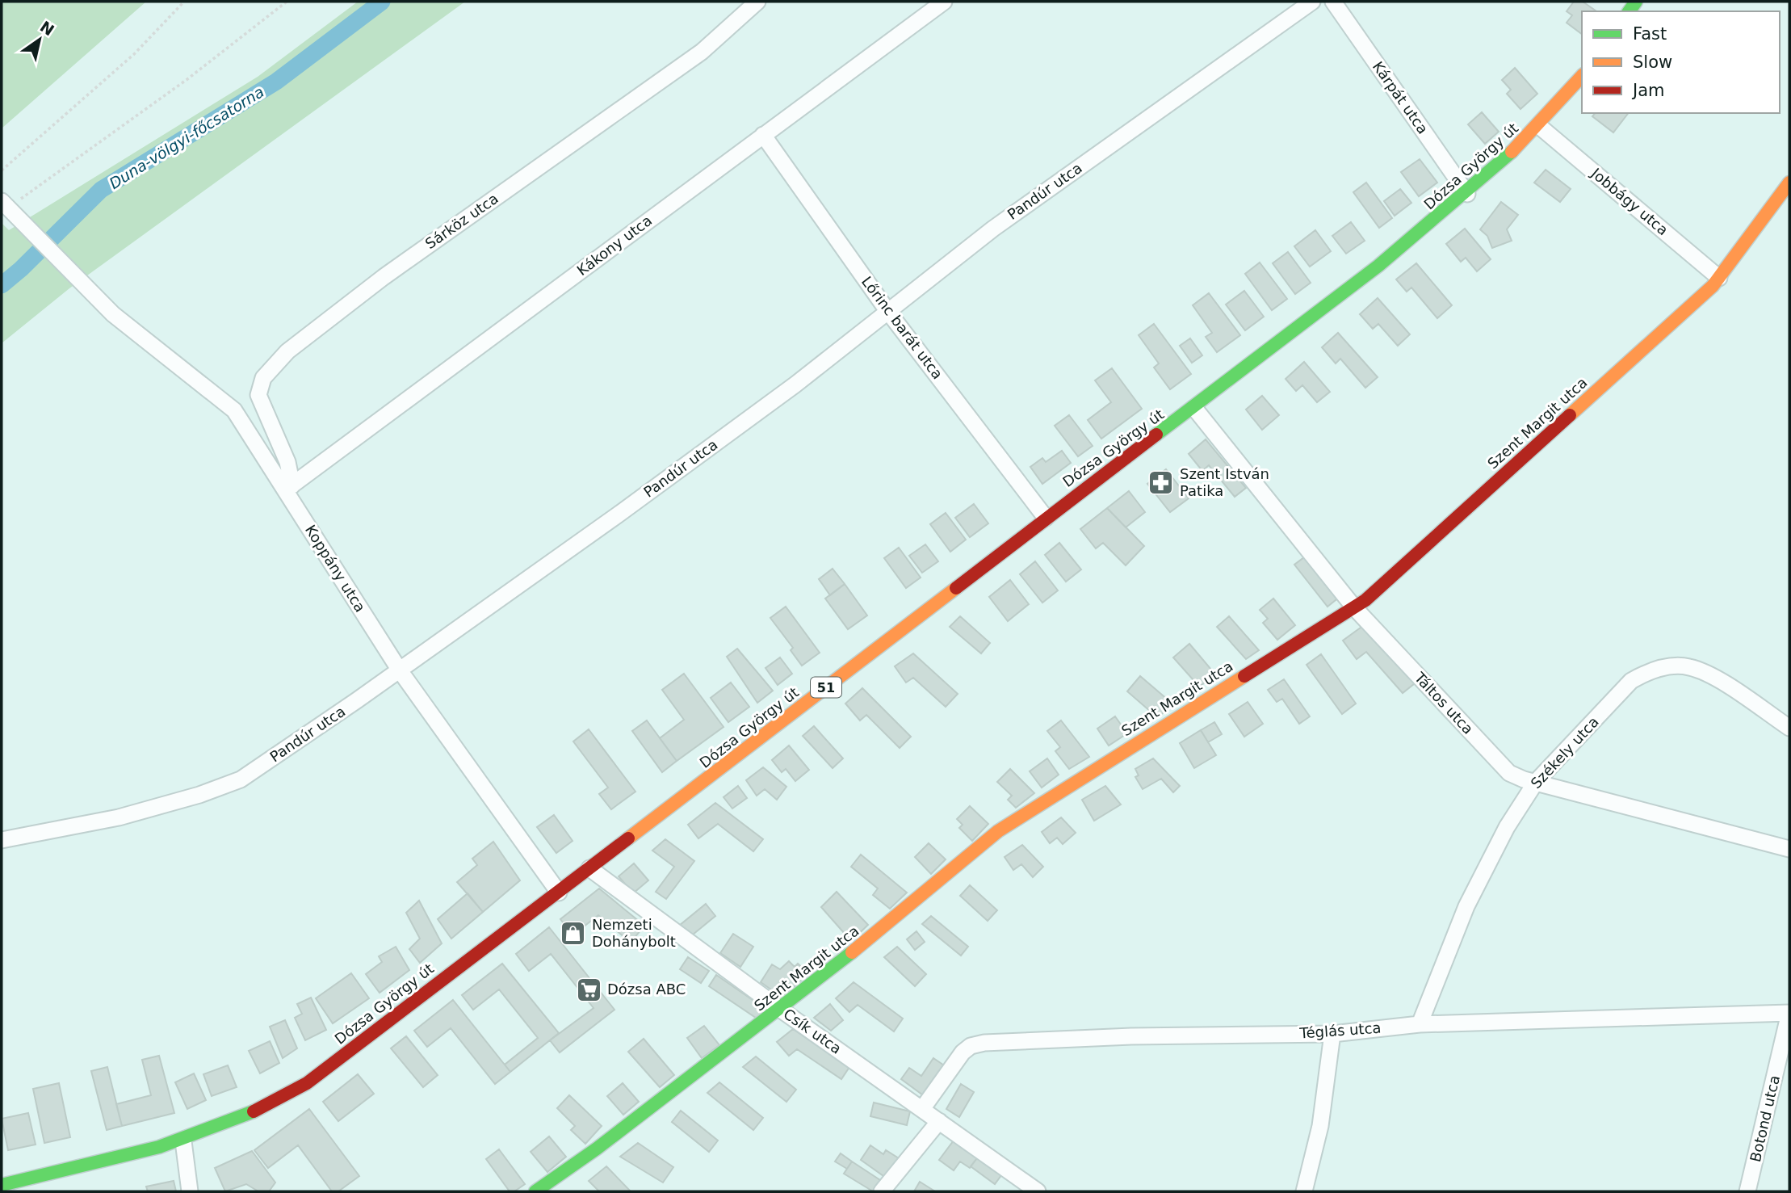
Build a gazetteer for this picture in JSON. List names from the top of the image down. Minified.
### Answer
{"streets":{"main road":["Dózsa György út","Szent Margit utca","51"],"street":["Kárpát utca","Pandúr utca","Jobbágy utca","Sárköz utca","Kákony utca","Lőrinc barát utca","Koppány utca","Táltos utca","Székely utca","Téglás utca","Csík utca","Botond utca"]},"crossings":[["Kárpát utca","Dózsa György út"],["Dózsa György út","Jobbágy utca"],["Dózsa György út","Lőrinc barát utca"],["Dózsa György út","Koppány utca"],["Dózsa György út","Táltos utca"],["Dózsa György út","Csík utca"],["Pandúr utca","Lőrinc barát utca"],["Pandúr utca","Koppány utca"],["Jobbágy utca","Szent Margit utca"],["Sárköz utca","Kákony utca"],["Sárköz utca","Koppány utca"],["Kákony utca","Lőrinc barát utca"],["Kákony utca","Koppány utca"],["Szent Margit utca","Táltos utca"],["Szent Margit utca","Csík utca"],["Táltos utca","Székely utca"],["Székely utca","Téglás utca"],["Téglás utca","Csík utca"],["Téglás utca","Botond utca"]],"water":["Duna-völgyi-főcsatorna"],"places":{"pharmacy":["Szent István Patika"],"shop":["Nemzeti Dohánybolt"],"supermarket":["Dózsa ABC"]},"legend":["Fast","Slow","Jam"],"north":"top right"}
